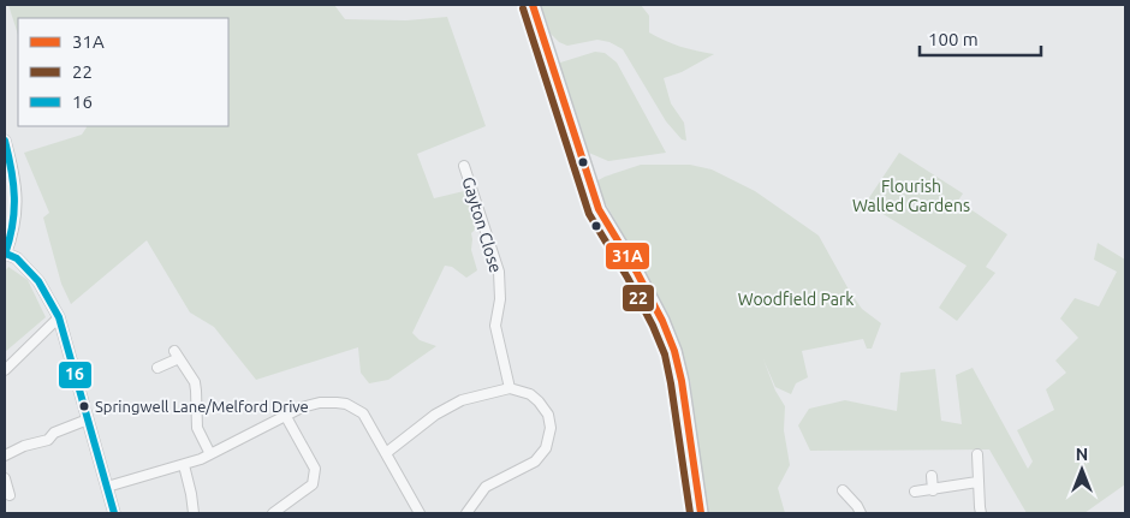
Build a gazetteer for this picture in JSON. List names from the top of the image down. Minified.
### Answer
{"streets":{"street":["Gayton Close"]},"parks":["Flourish Walled Gardens","Woodfield Park"],"places":["Springwell Lane/Melford Drive"],"lines":["transit line 31A","transit line 22","transit line 16"],"legend":["31A","22","16"],"scale_bar":"100 m","north":"top"}
